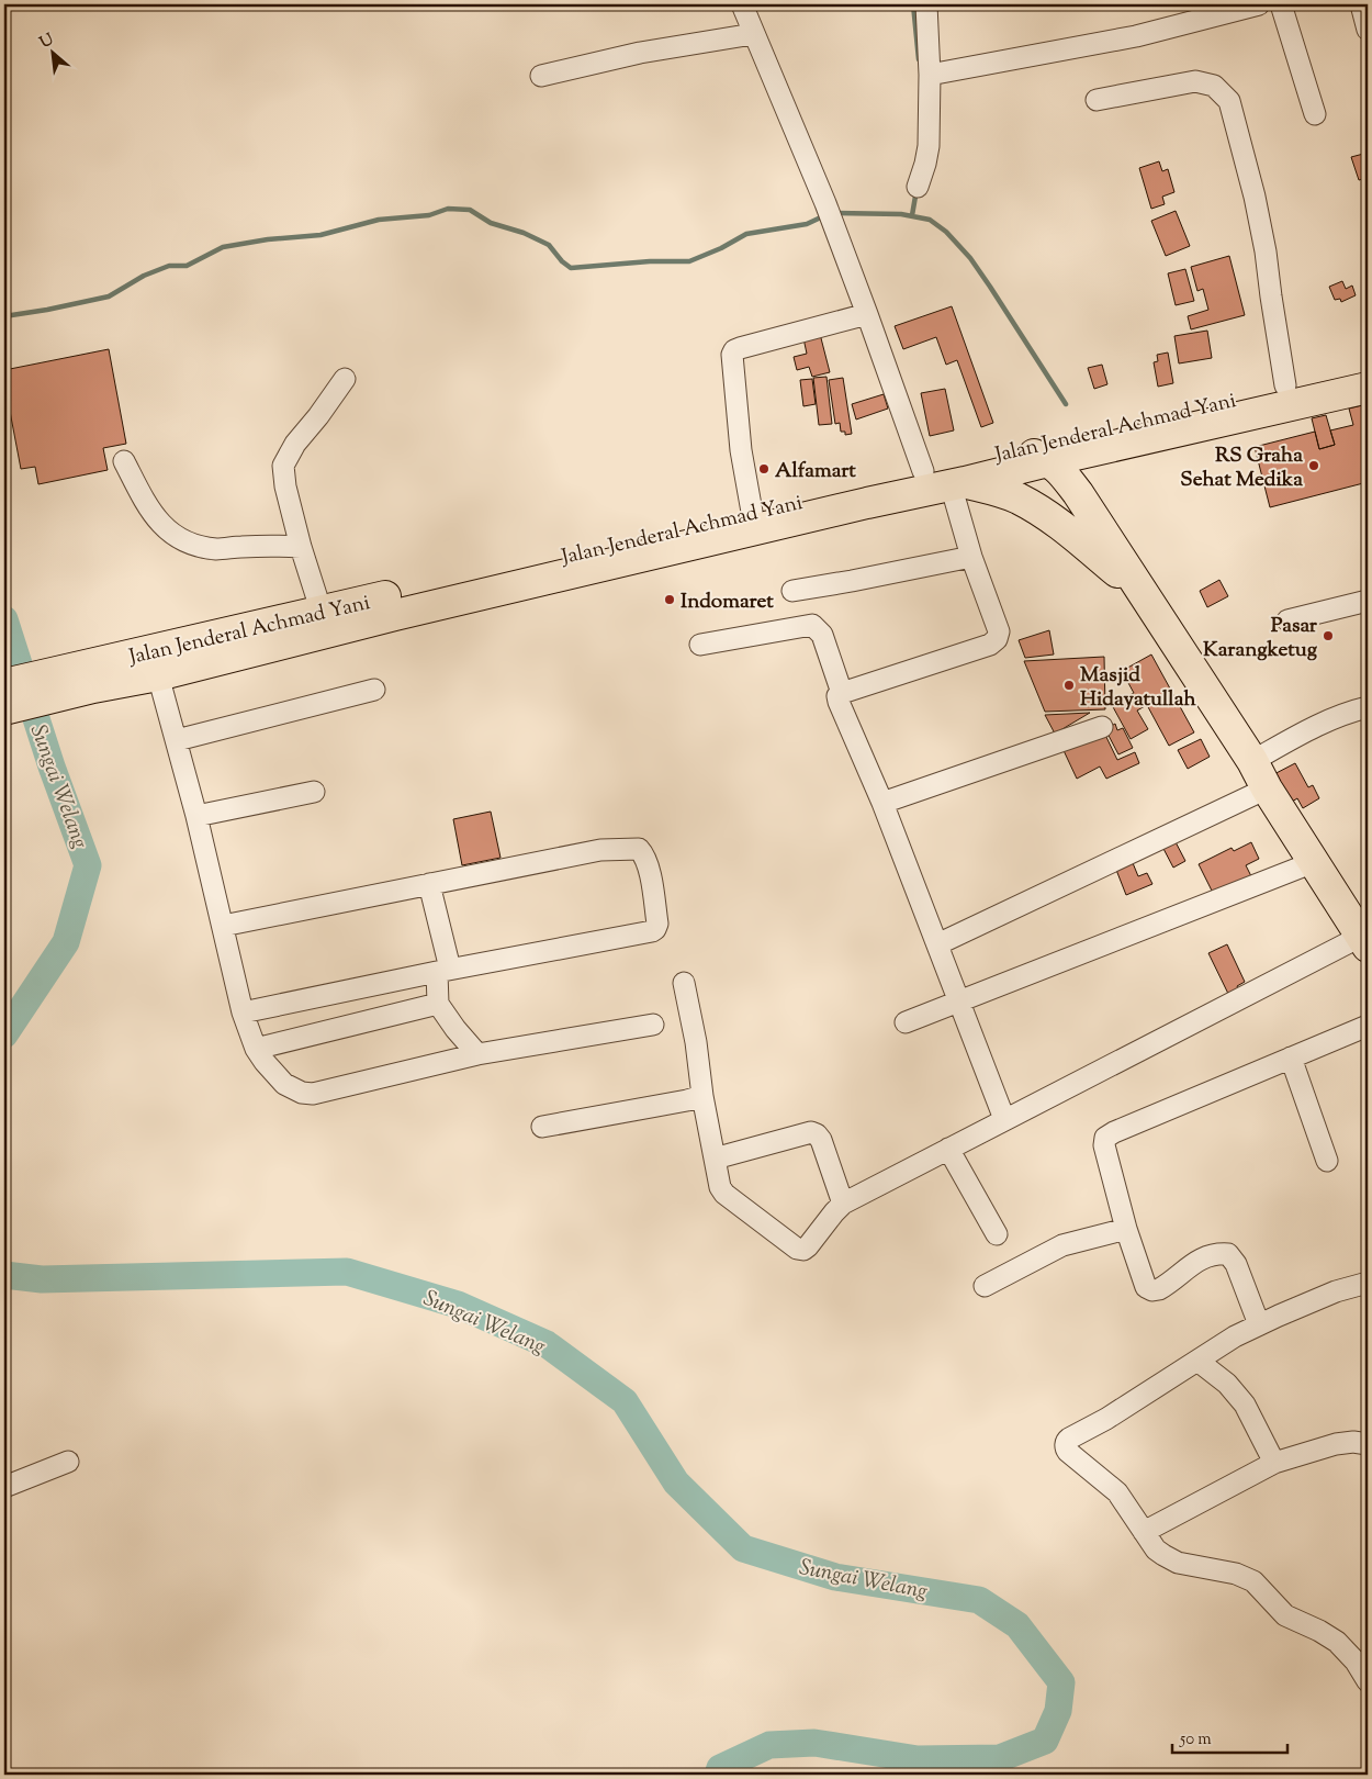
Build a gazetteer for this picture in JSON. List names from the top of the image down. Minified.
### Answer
{"streets":{"highway":["Jalan Jenderal Achmad Yani"]},"water":["Sungai Welang"],"places":["RS Graha Sehat Medika","Alfamart","Indomaret","Pasar Karangketug","Masjid Hidayatullah"],"scale_bar":"50 m","north":"top left"}
